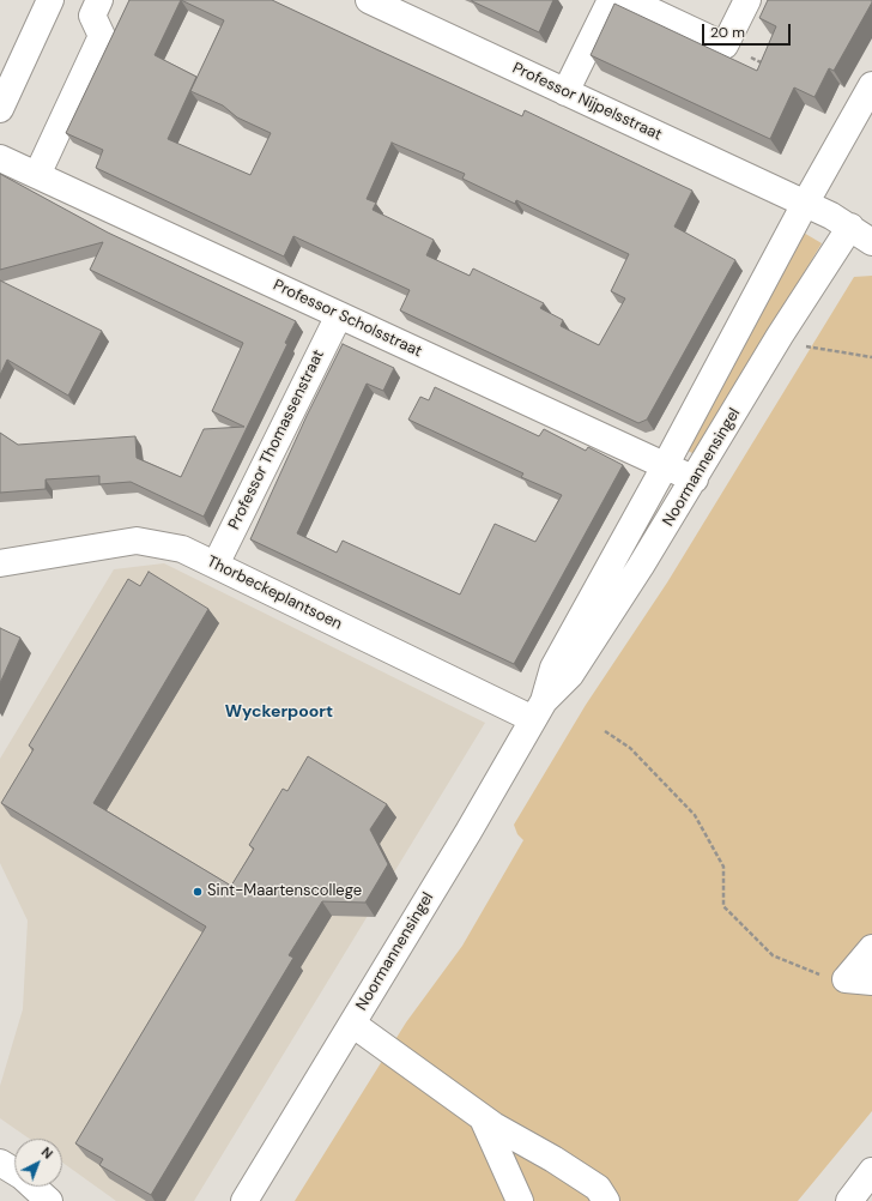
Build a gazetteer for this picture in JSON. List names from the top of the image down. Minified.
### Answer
{"streets":{"street":["Professor Nijpelsstraat","Professor Scholsstraat","Professor Thomassenstraat","Noormannensingel","Thorbeckeplantsoen"]},"crossings":[["Professor Nijpelsstraat","Noormannensingel"],["Professor Scholsstraat","Professor Thomassenstraat"],["Professor Scholsstraat","Noormannensingel"],["Professor Thomassenstraat","Thorbeckeplantsoen"],["Noormannensingel","Thorbeckeplantsoen"]],"districts":["Wyckerpoort"],"places":["Sint-Maartenscollege"],"scale_bar":"20 m","north":"top right"}
